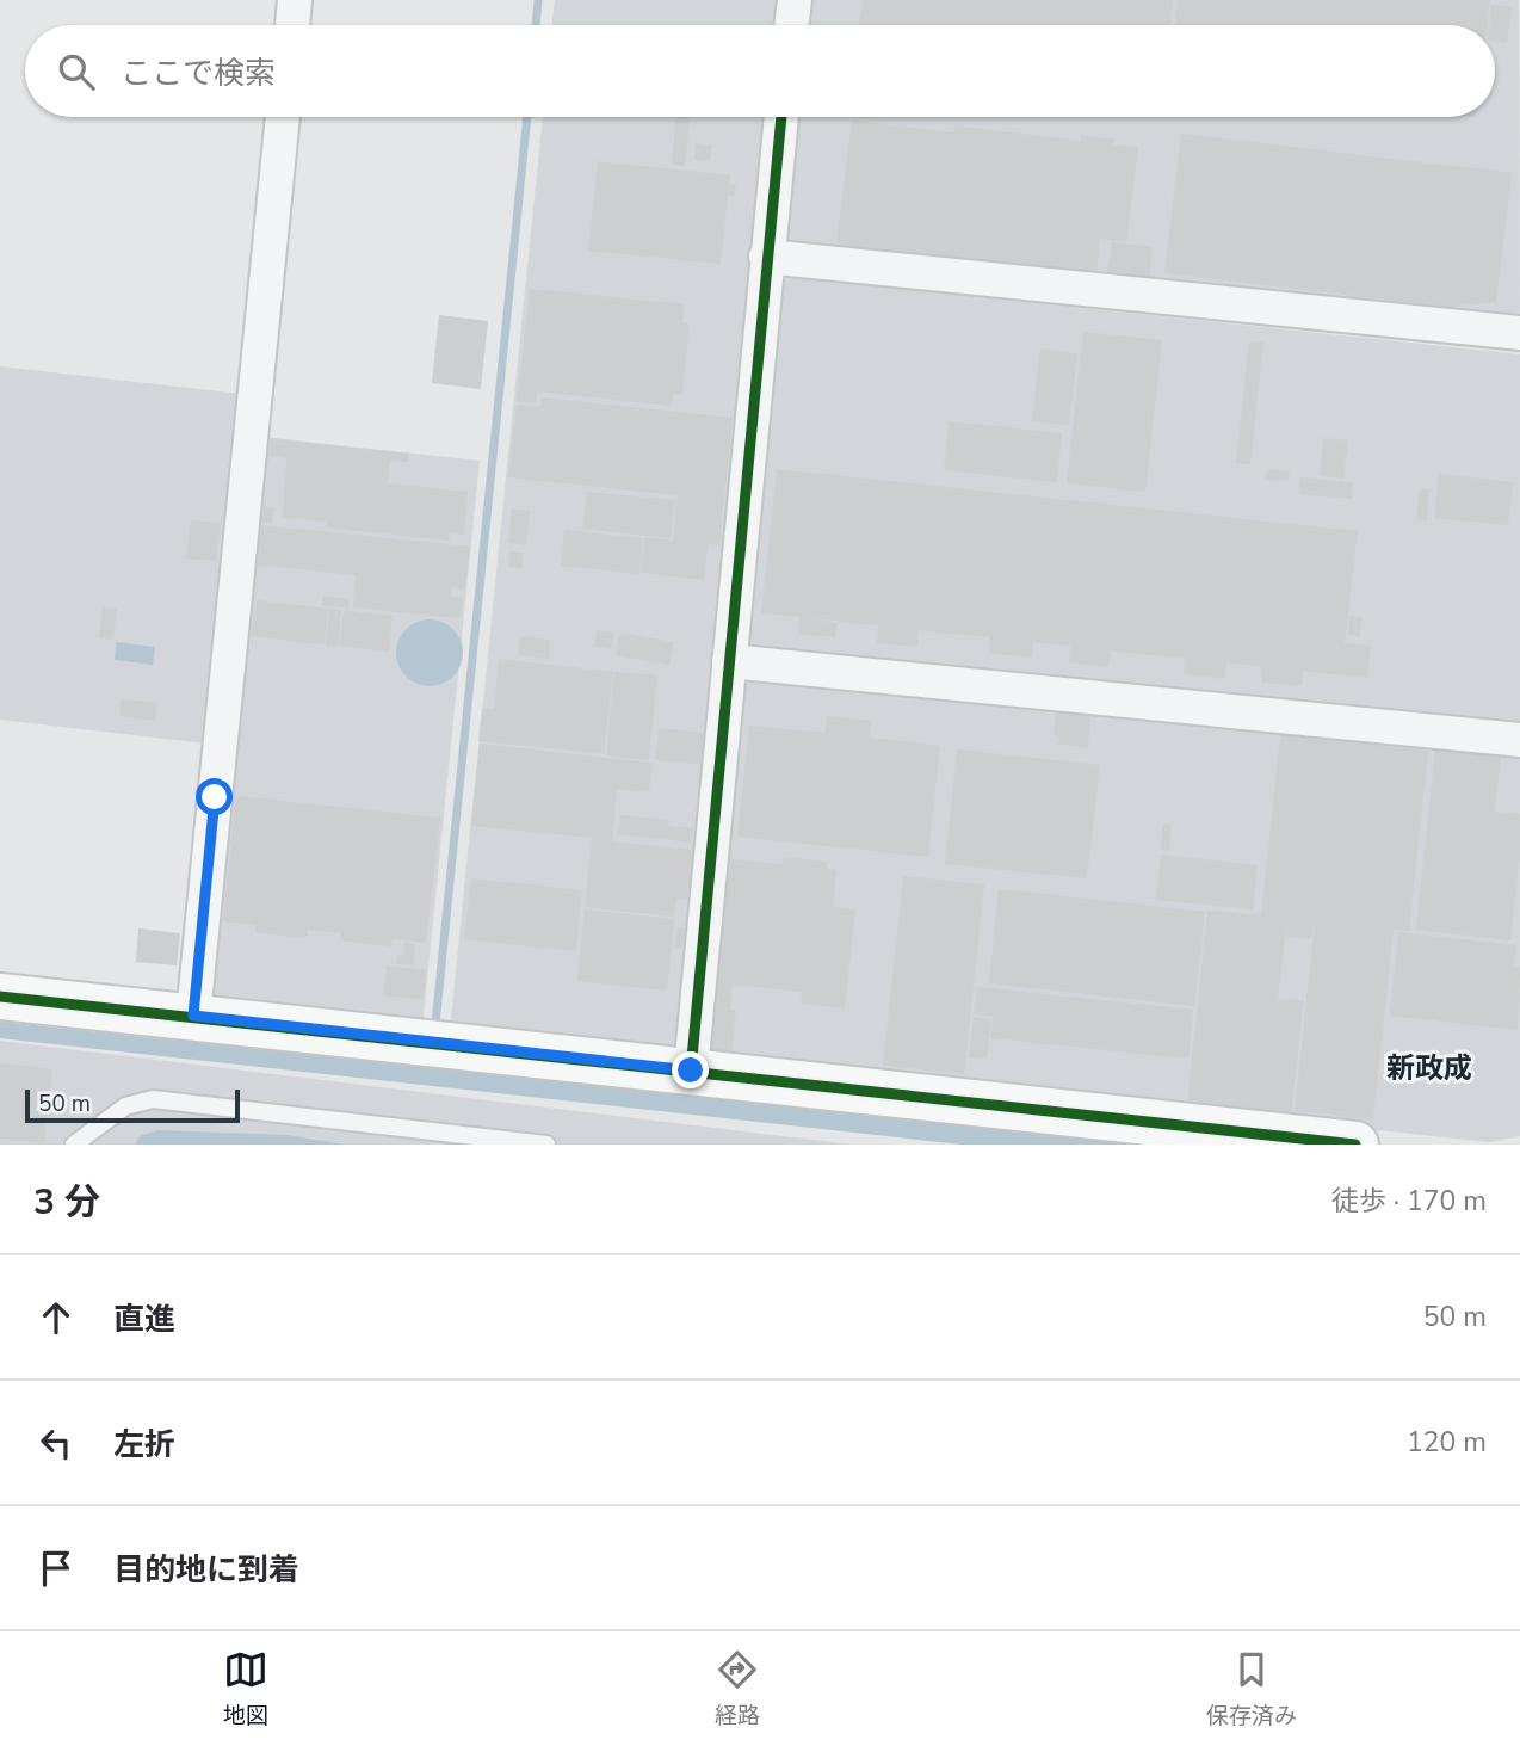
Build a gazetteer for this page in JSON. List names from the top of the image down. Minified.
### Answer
{"districts":["新政成"],"scale_bar":"50 m","page":{"search":"ここで検索","scale":"50 m","heading":["3 分","徒歩 · 170 m"],"list":[["直進","50 m"],["左折","120 m"],"目的地に到着"],"nav":["地図","経路","保存済み"]}}
